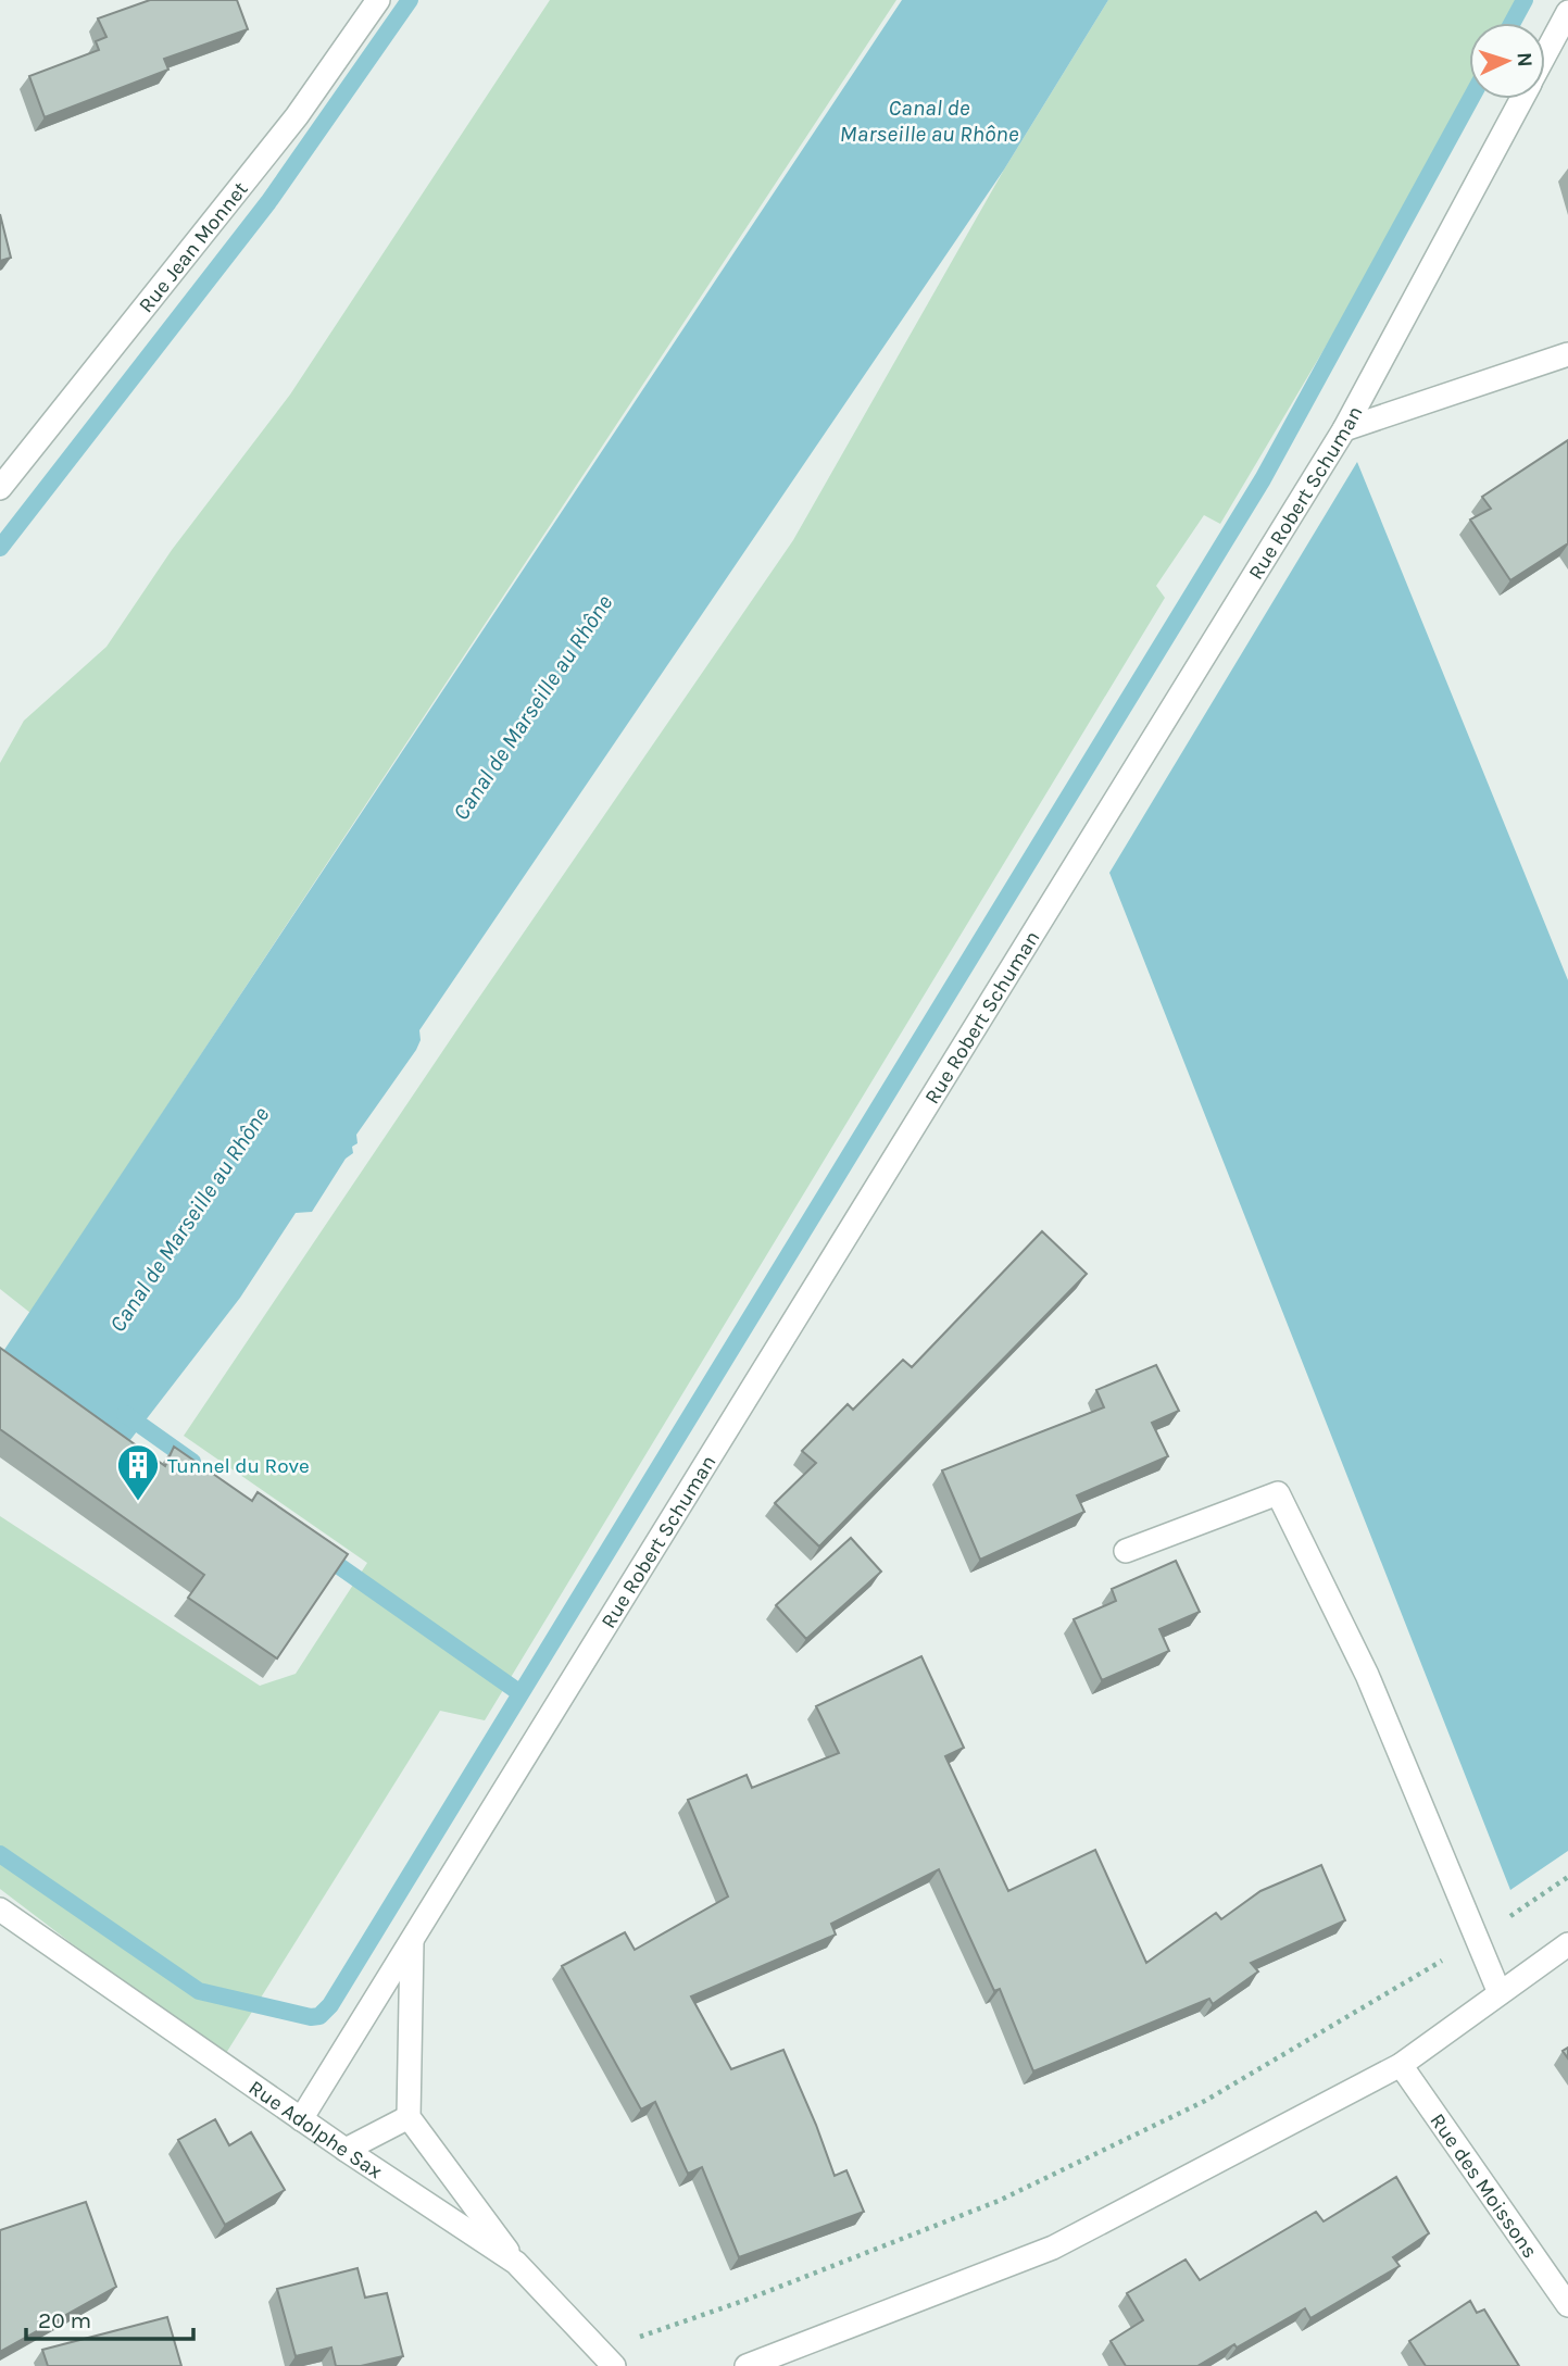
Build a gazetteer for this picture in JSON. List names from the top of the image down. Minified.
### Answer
{"streets":{"street":["Rue Jean Monnet","Rue Robert Schuman","Rue Adolphe Sax","Rue des Moissons"]},"crossings":[["Rue Robert Schuman","Rue Adolphe Sax"]],"water":["Canal de Marseille au Rhône"],"places":{"building":["Tunnel du Rove"]},"scale_bar":"20 m","north":"right"}
